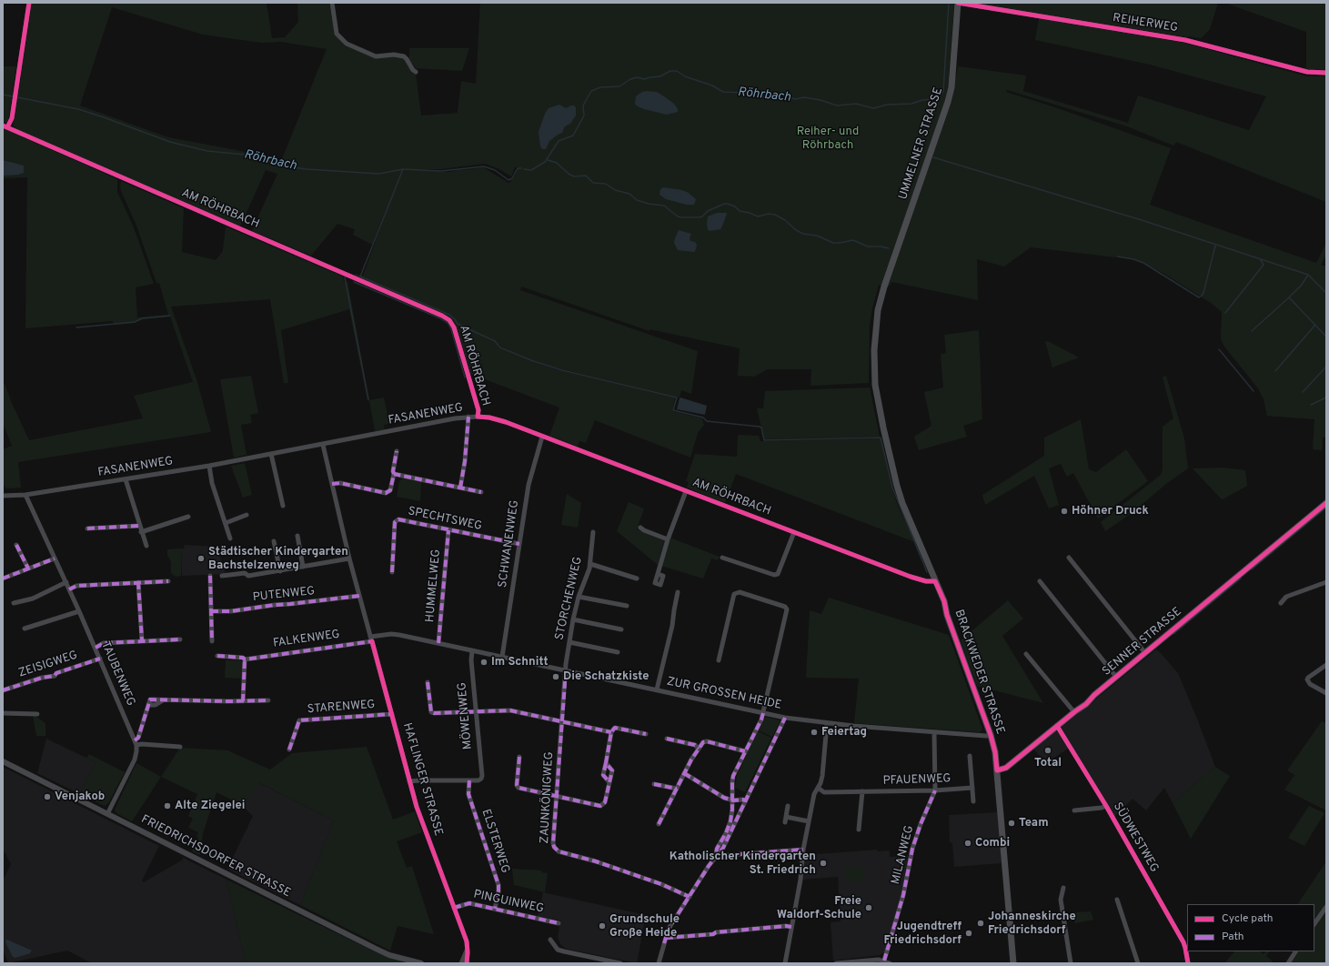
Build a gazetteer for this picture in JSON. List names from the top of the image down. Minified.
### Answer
{"streets":{"main road":["UMMELNER STRASSE","SENNER STRASSE","BRACKWEDER STRASSE"],"street":["REIHERWEG","AM RÖHRBACH","FASANENWEG","SPECHTSWEG","SCHWANENWEG","HUMMELWEG","PUTENWEG","STORCHENWEG","FALKENWEG","ZEISIGWEG","TAUBENWEG","ZUR GROSSEN HEIDE","STARENWEG","MÖWENWEG","HAFLINGER STRASSE","PFAUENWEG","ZAUNKÖNIGWEG","SÜDWESTWEG","ELSTERWEG","MILANWEG","FRIEDRICHSDORFER STRASSE","PINGUINWEG"]},"crossings":[["REIHERWEG","UMMELNER STRASSE"],["UMMELNER STRASSE","BRACKWEDER STRASSE"],["AM RÖHRBACH","FASANENWEG"],["AM RÖHRBACH","SCHWANENWEG"],["AM RÖHRBACH","BRACKWEDER STRASSE"],["FASANENWEG","TAUBENWEG"],["FASANENWEG","HAFLINGER STRASSE"],["SPECHTSWEG","SCHWANENWEG"],["SPECHTSWEG","HUMMELWEG"],["SCHWANENWEG","ZUR GROSSEN HEIDE"],["HUMMELWEG","ZUR GROSSEN HEIDE"],["PUTENWEG","HAFLINGER STRASSE"],["STORCHENWEG","ZUR GROSSEN HEIDE"],["STORCHENWEG","ZAUNKÖNIGWEG"],["FALKENWEG","ZUR GROSSEN HEIDE"],["FALKENWEG","HAFLINGER STRASSE"],["SENNER STRASSE","BRACKWEDER STRASSE"],["SENNER STRASSE","SÜDWESTWEG"],["ZEISIGWEG","TAUBENWEG"],["BRACKWEDER STRASSE","ZUR GROSSEN HEIDE"],["ZUR GROSSEN HEIDE","MÖWENWEG"],["ZUR GROSSEN HEIDE","HAFLINGER STRASSE"],["ZUR GROSSEN HEIDE","ZAUNKÖNIGWEG"],["ZUR GROSSEN HEIDE","MILANWEG"],["STARENWEG","HAFLINGER STRASSE"],["MÖWENWEG","ELSTERWEG"],["HAFLINGER STRASSE","PINGUINWEG"],["PFAUENWEG","MILANWEG"],["ELSTERWEG","PINGUINWEG"]],"water":["Röhrbach"],"parks":["Reiher- und Röhrbach"],"places":["Höhner Druck","Städtischer Kindergarten Bachstelzenweg","Im Schnitt","Die Schatzkiste","Feiertag","Total","Venjakob","Alte Ziegelei","Team","Combi","Katholischer Kindergarten St. Friedrich","Freie Waldorf-Schule","Johanneskirche Friedrichsdorf","Grundschule Große Heide","Jugendtreff Friedrichsdorf"],"legend":["Cycle path","Path"]}
